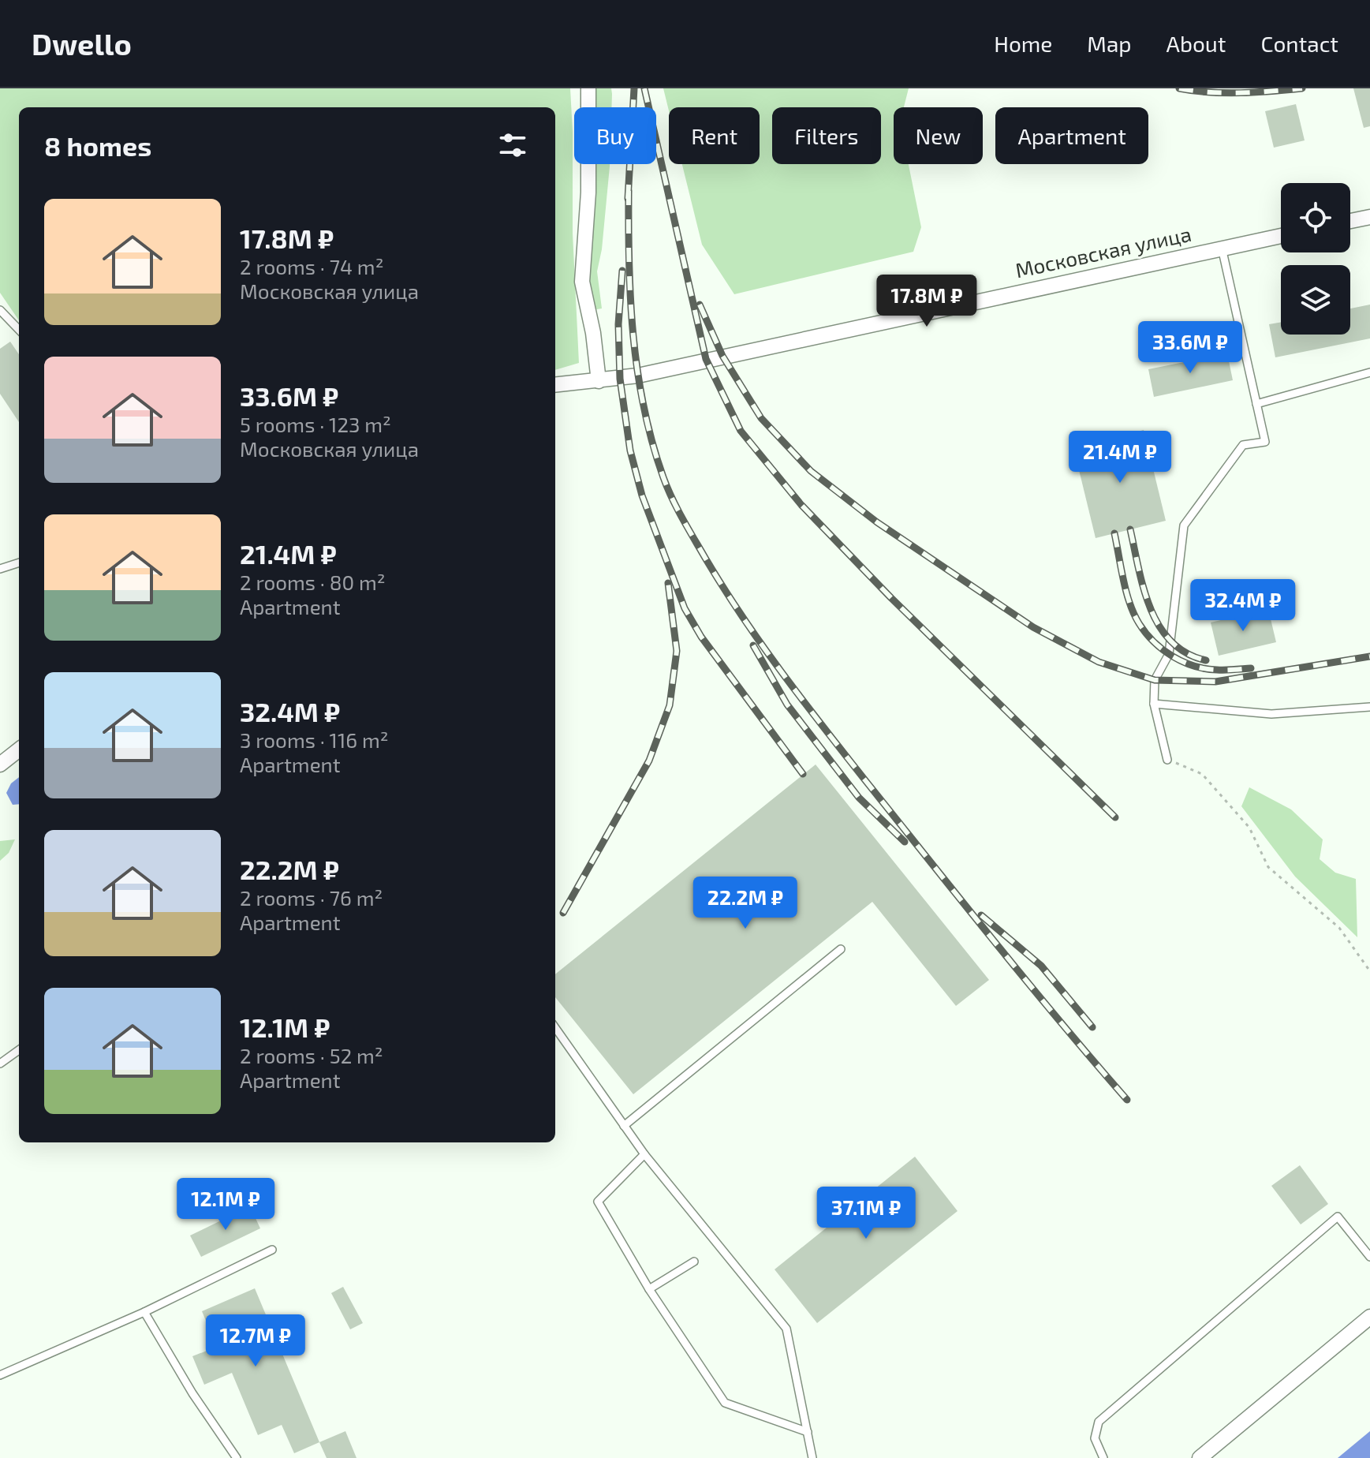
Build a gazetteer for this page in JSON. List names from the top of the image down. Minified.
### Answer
{"streets":{"street":["Московская улица"]},"page":{"header":"Dwello","nav":["Home","Map","About","Contact"],"chip":["Buy","Rent","Filters","New","Apartment"],"heading":"8 homes","list":[{"name":"17.8M ₽","note":"2 rooms · 74 m² · Московская улица"},{"name":"33.6M ₽","note":"5 rooms · 123 m² · Московская улица"},{"name":"21.4M ₽","note":"2 rooms · 80 m² · Apartment"},{"name":"32.4M ₽","note":"3 rooms · 116 m² · Apartment"},{"name":"22.2M ₽","note":"2 rooms · 76 m² · Apartment"},{"name":"12.1M ₽","note":"2 rooms · 52 m² · Apartment"}],"price":["17.8M ₽","33.6M ₽","21.4M ₽","32.4M ₽","22.2M ₽","12.1M ₽","37.1M ₽","12.7M ₽"]}}
